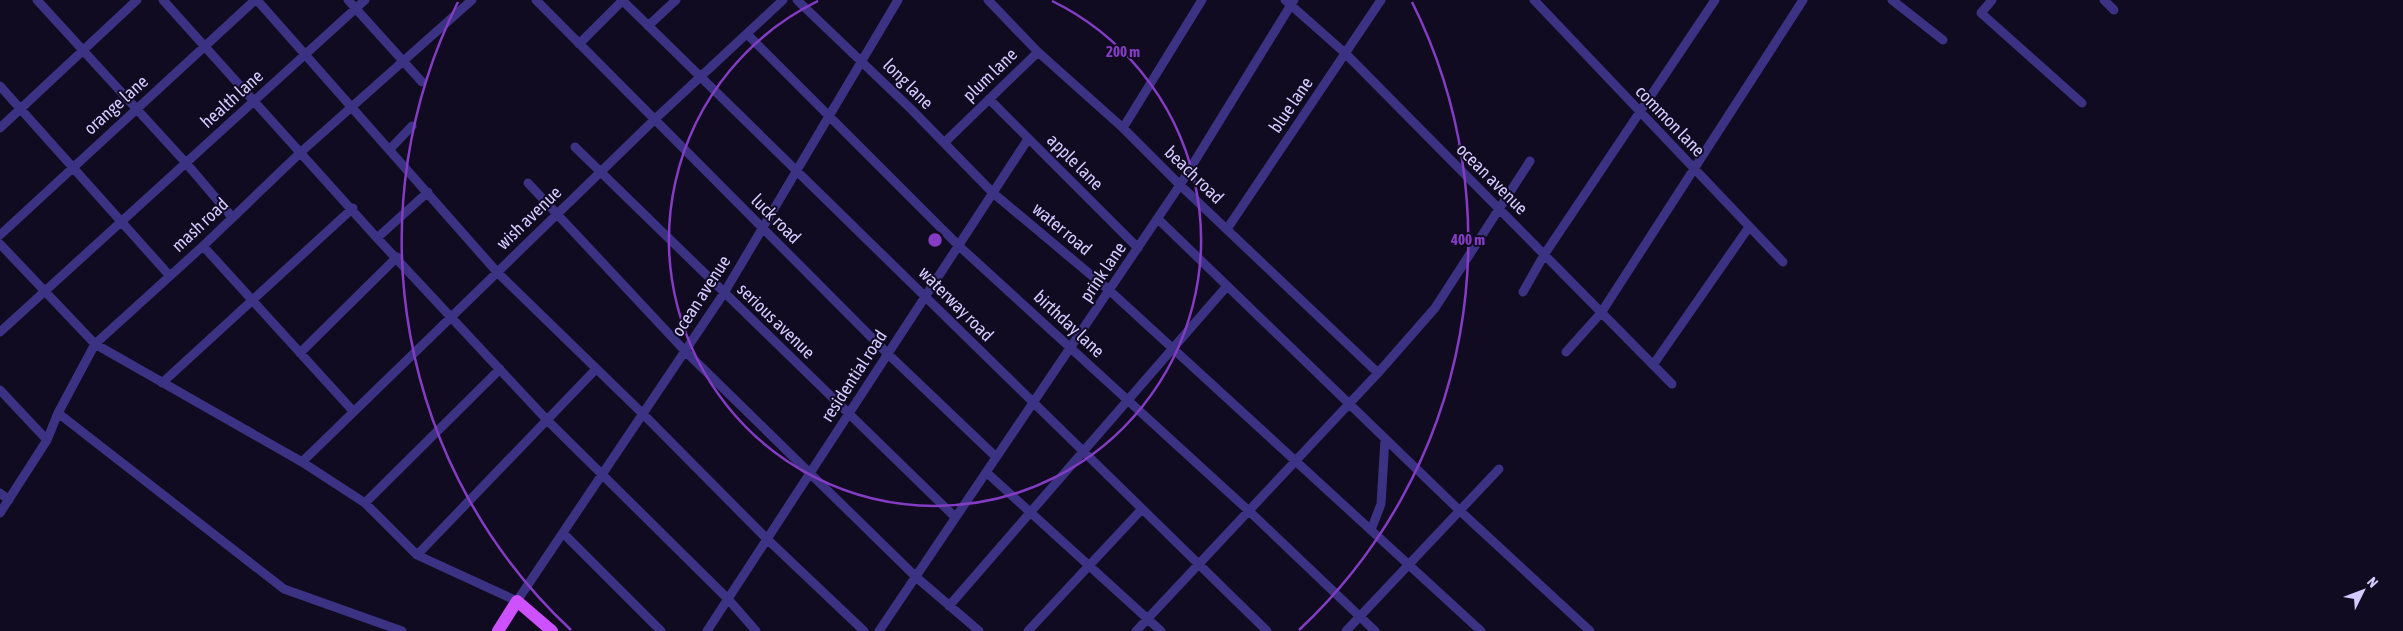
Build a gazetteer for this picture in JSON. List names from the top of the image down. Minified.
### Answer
{"streets":{"street":["plum lane","long lane","health lane","orange lane","blue lane","common lane","apple lane","beach road","ocean avenue","wish avenue","luck road","mash road","water road","prink lane","waterway road","serious avenue","birthday lane","residential road"]},"crossings":[["plum lane","long lane"],["plum lane","apple lane"],["plum lane","beach road"],["long lane","ocean avenue"],["long lane","water road"],["long lane","residential road"],["blue lane","beach road"],["blue lane","ocean avenue"],["apple lane","prink lane"],["apple lane","residential road"],["beach road","prink lane"],["ocean avenue","luck road"],["ocean avenue","prink lane"],["ocean avenue","waterway road"],["ocean avenue","serious avenue"],["ocean avenue","birthday lane"],["wish avenue","luck road"],["wish avenue","waterway road"],["wish avenue","serious avenue"],["wish avenue","birthday lane"],["luck road","prink lane"],["luck road","residential road"],["water road","prink lane"],["water road","residential road"],["prink lane","waterway road"],["prink lane","serious avenue"],["prink lane","birthday lane"],["waterway road","residential road"],["serious avenue","residential road"],["birthday lane","residential road"]],"north":"top right","rings":["200 m","400 m"]}
